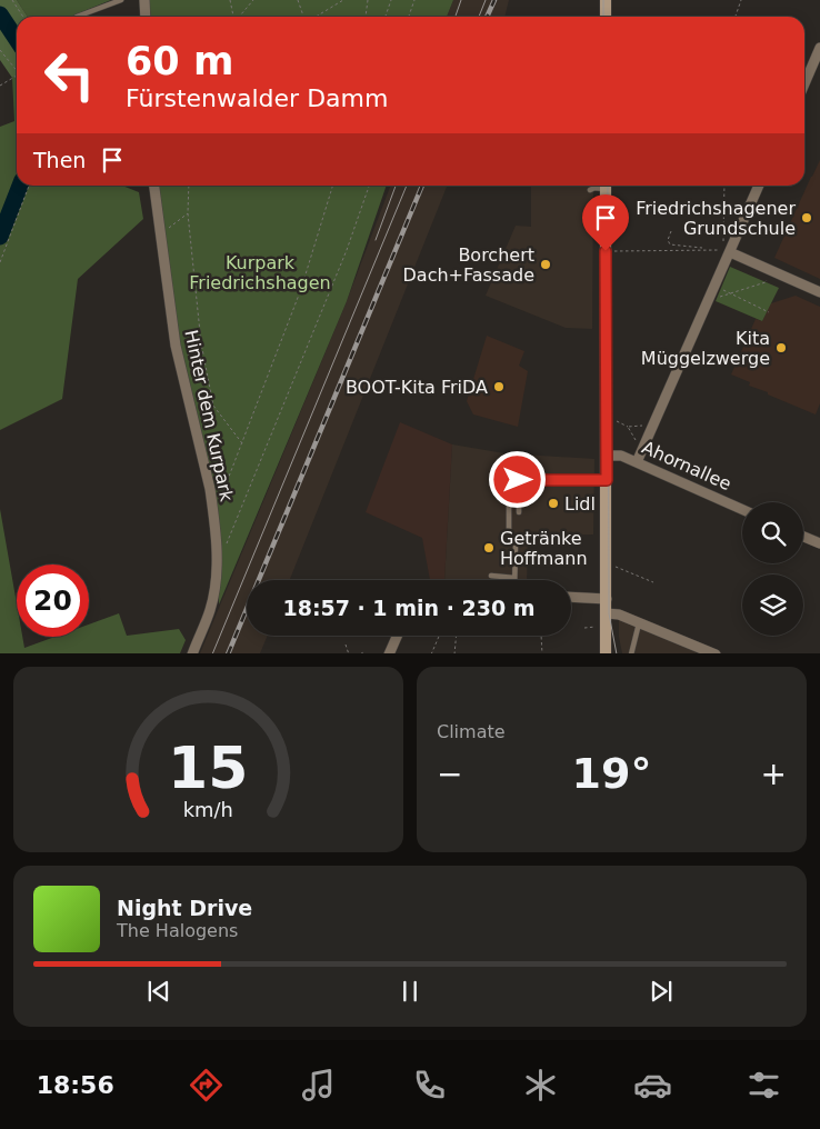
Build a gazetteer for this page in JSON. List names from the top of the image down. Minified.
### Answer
{"streets":{"street":["Hinter dem Kurpark","Ahornallee"]},"parks":["Kurpark Friedrichshagen"],"places":["Friedrichshagener Grundschule","Borchert Dach+Fassade","Kita Müggelzwerge","BOOT-Kita FriDA","Lidl","Getränke Hoffmann"],"page":{"turn":["60 m","Fürstenwalder Damm"],"then":"Then","limit":"20","trip":"18:57 · 1 min · 230 m","tile":"Climate","heat":["−","19°","+"],"song":["Night Drive","The Halogens"],"tabs":"18:56","gauge":["15","km/h"]}}
